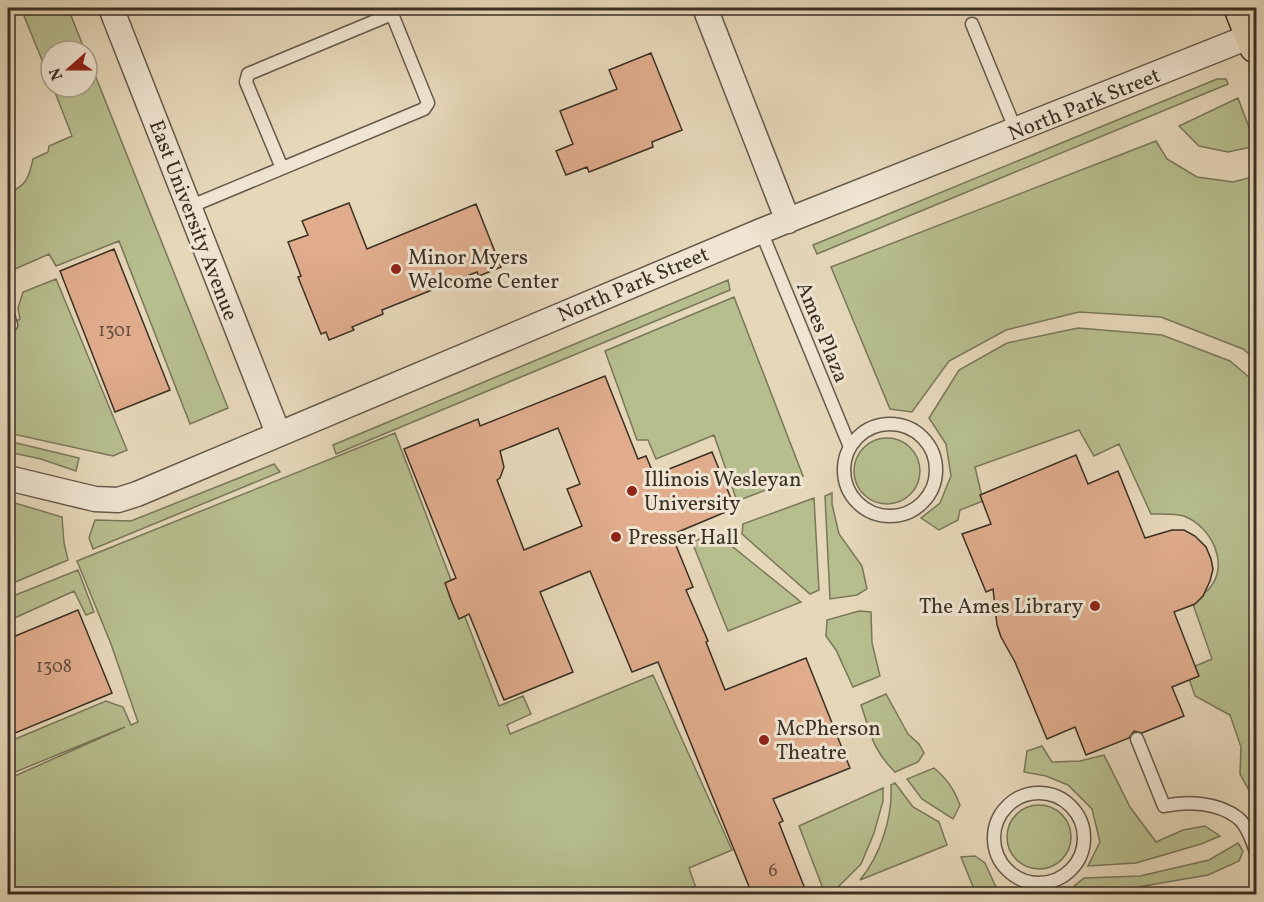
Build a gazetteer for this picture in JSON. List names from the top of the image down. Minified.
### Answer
{"streets":{"street":["North Park Street","East University Avenue"],"lane":["Ames Plaza"]},"crossings":[["North Park Street","East University Avenue"],["North Park Street","Ames Plaza"]],"places":["Minor Myers Welcome Center","Illinois Wesleyan University","Presser Hall","The Ames Library","McPherson Theatre"],"house_numbers":["1301","1308","6"],"north":"left"}
